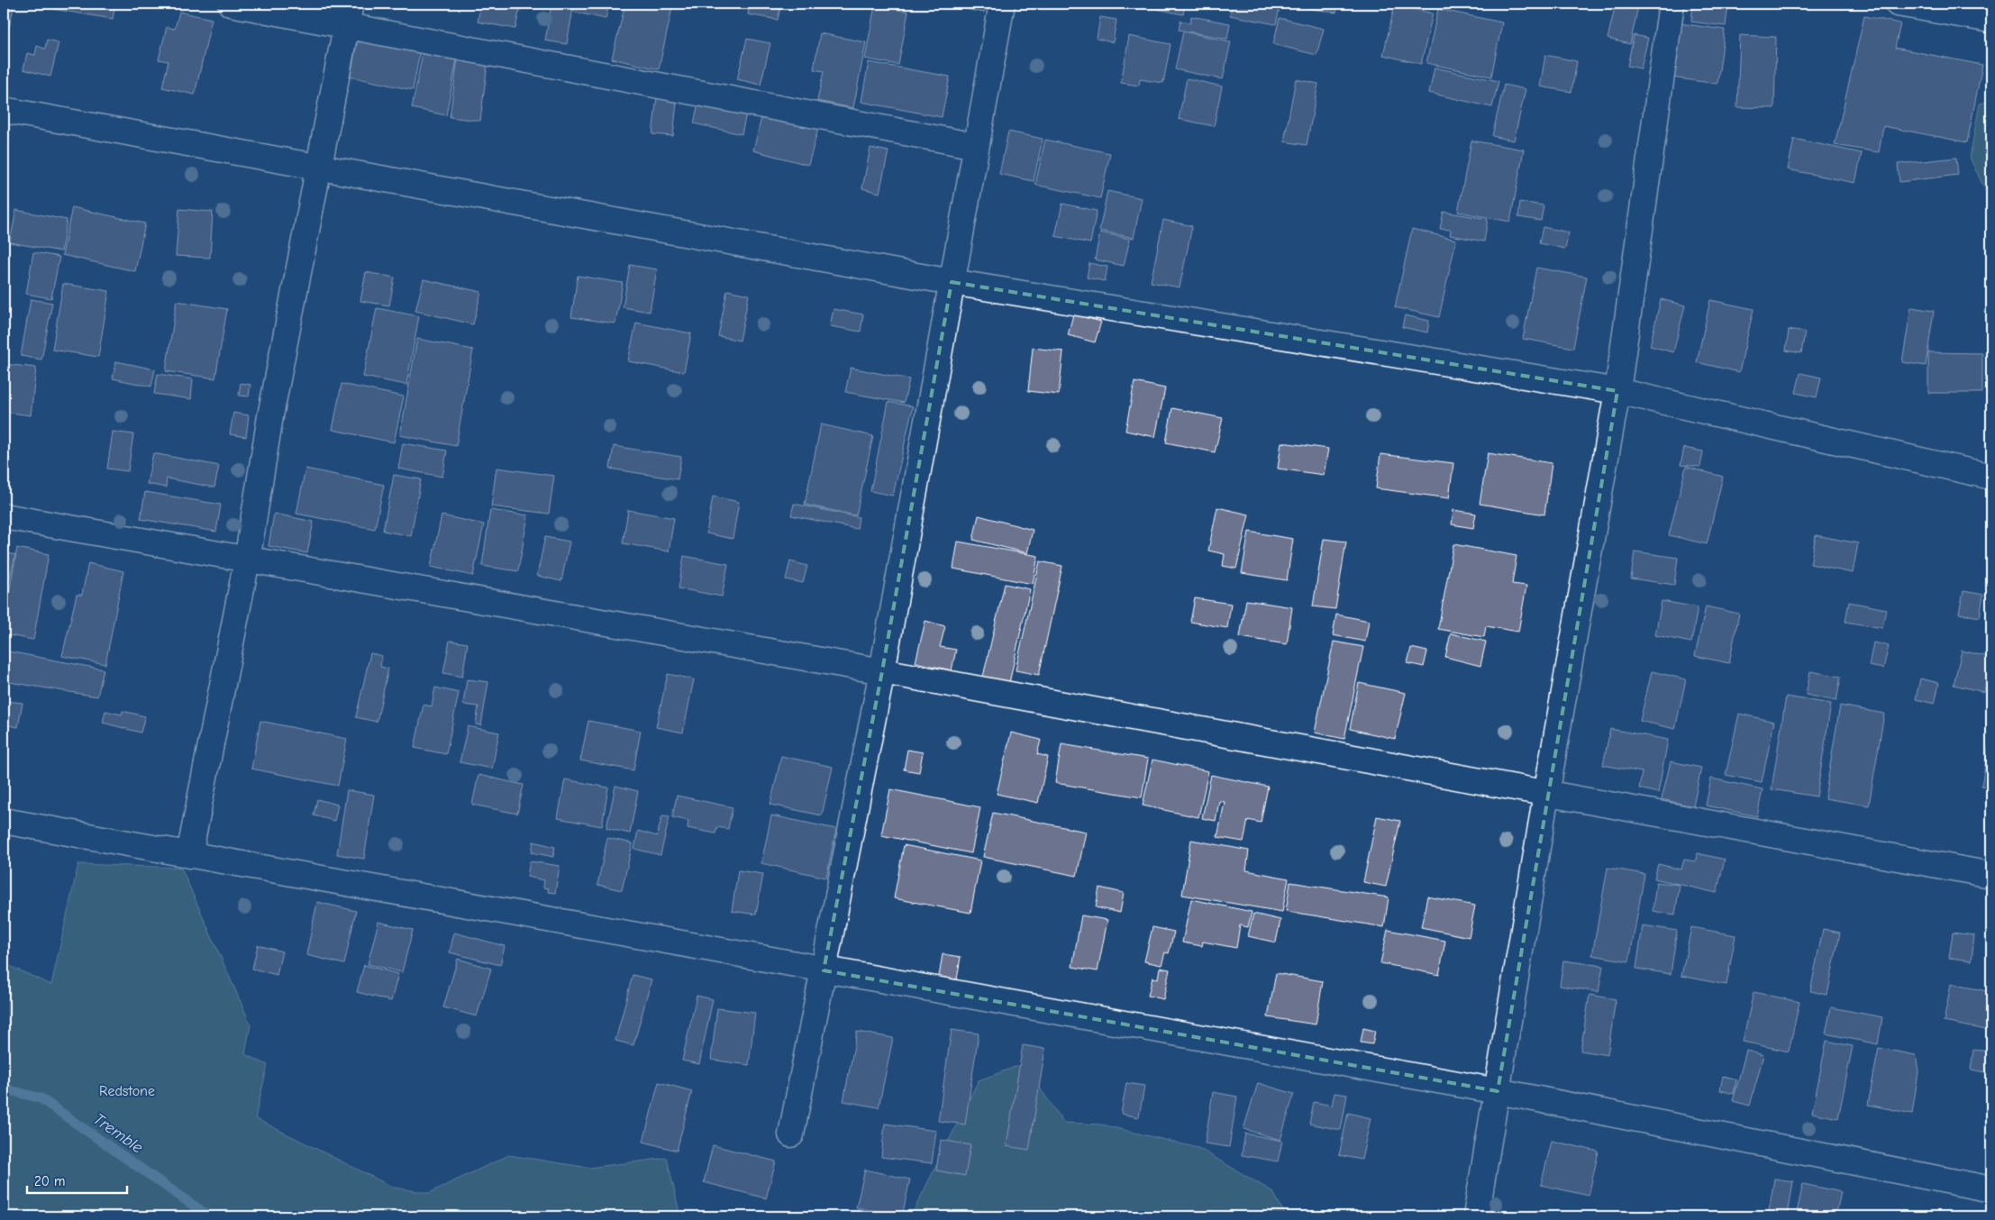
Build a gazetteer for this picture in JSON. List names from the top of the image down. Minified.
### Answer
{"water":["Tremble"],"parks":["Redstone"],"scale_bar":"20 m"}
